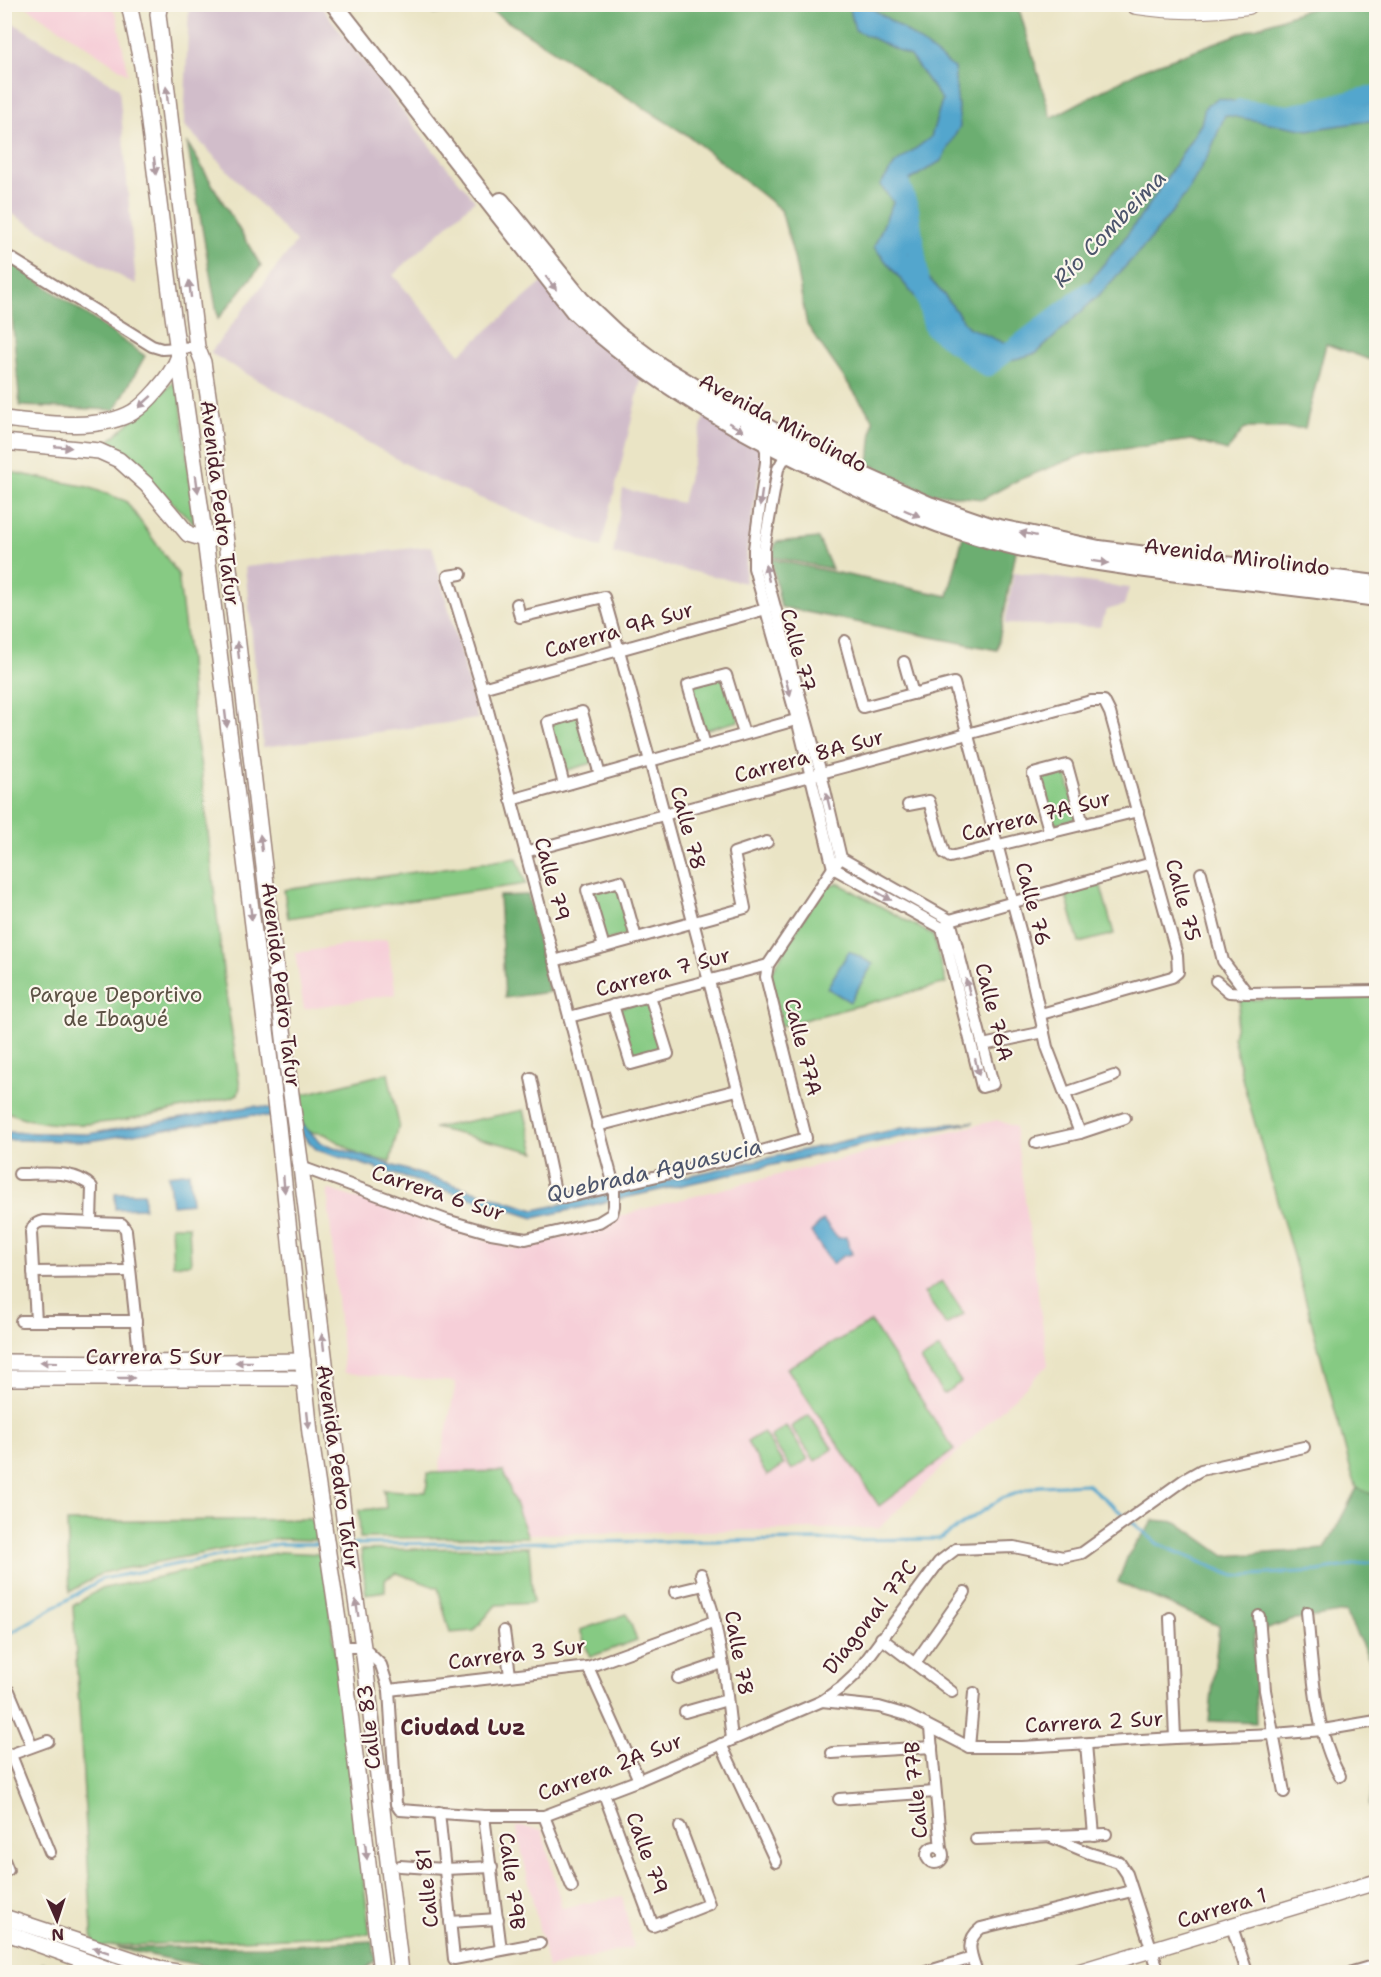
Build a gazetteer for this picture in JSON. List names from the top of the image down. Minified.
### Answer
{"streets":{"main road":["Avenida Mirolindo","Avenida Pedro Tafur","Carrera 5 Sur","Carrera 1"],"street":["Carerra 9A Sur","Calle 77","Carrera 8A Sur","Carrera 7A Sur","Calle 78","Calle 79","Calle 75","Calle 76","Carrera 7 Sur","Calle 76A","Calle 77A","Carrera 6 Sur","Diagonal 77C","Carrera 3 Sur","Carrera 2 Sur","Calle 83","Carrera 2A Sur","Calle 77B","Calle 79B","Calle 81"]},"crossings":[["Avenida Mirolindo","Calle 77"],["Avenida Pedro Tafur","Carrera 6 Sur"],["Avenida Pedro Tafur","Carrera 5 Sur"],["Avenida Pedro Tafur","Calle 83"],["Carerra 9A Sur","Calle 77"],["Carerra 9A Sur","Calle 78"],["Carerra 9A Sur","Calle 79"],["Calle 77","Carrera 8A Sur"],["Carrera 8A Sur","Calle 78"],["Carrera 8A Sur","Calle 79"],["Carrera 8A Sur","Calle 75"],["Carrera 8A Sur","Calle 76"],["Carrera 7A Sur","Calle 75"],["Carrera 7A Sur","Calle 76"],["Calle 78","Carrera 7 Sur"],["Calle 78","Calle 77A"],["Calle 78","Carrera 3 Sur"],["Calle 78","Carrera 2A Sur"],["Calle 79","Carrera 7 Sur"],["Calle 79","Carrera 6 Sur"],["Calle 79","Carrera 2A Sur"],["Calle 75","Calle 76"],["Carrera 7 Sur","Calle 77A"],["Diagonal 77C","Carrera 2 Sur"],["Diagonal 77C","Carrera 2A Sur"],["Carrera 3 Sur","Calle 83"],["Carrera 2 Sur","Carrera 2A Sur"],["Carrera 2 Sur","Calle 77B"],["Calle 83","Carrera 2A Sur"],["Carrera 2A Sur","Calle 79B"],["Carrera 2A Sur","Calle 81"],["Calle 79B","Calle 81"]],"districts":["Ciudad Luz"],"water":["Río Combeima","Quebrada Aguasucia"],"parks":["Parque Deportivo de Ibagué"],"north":"bottom"}
